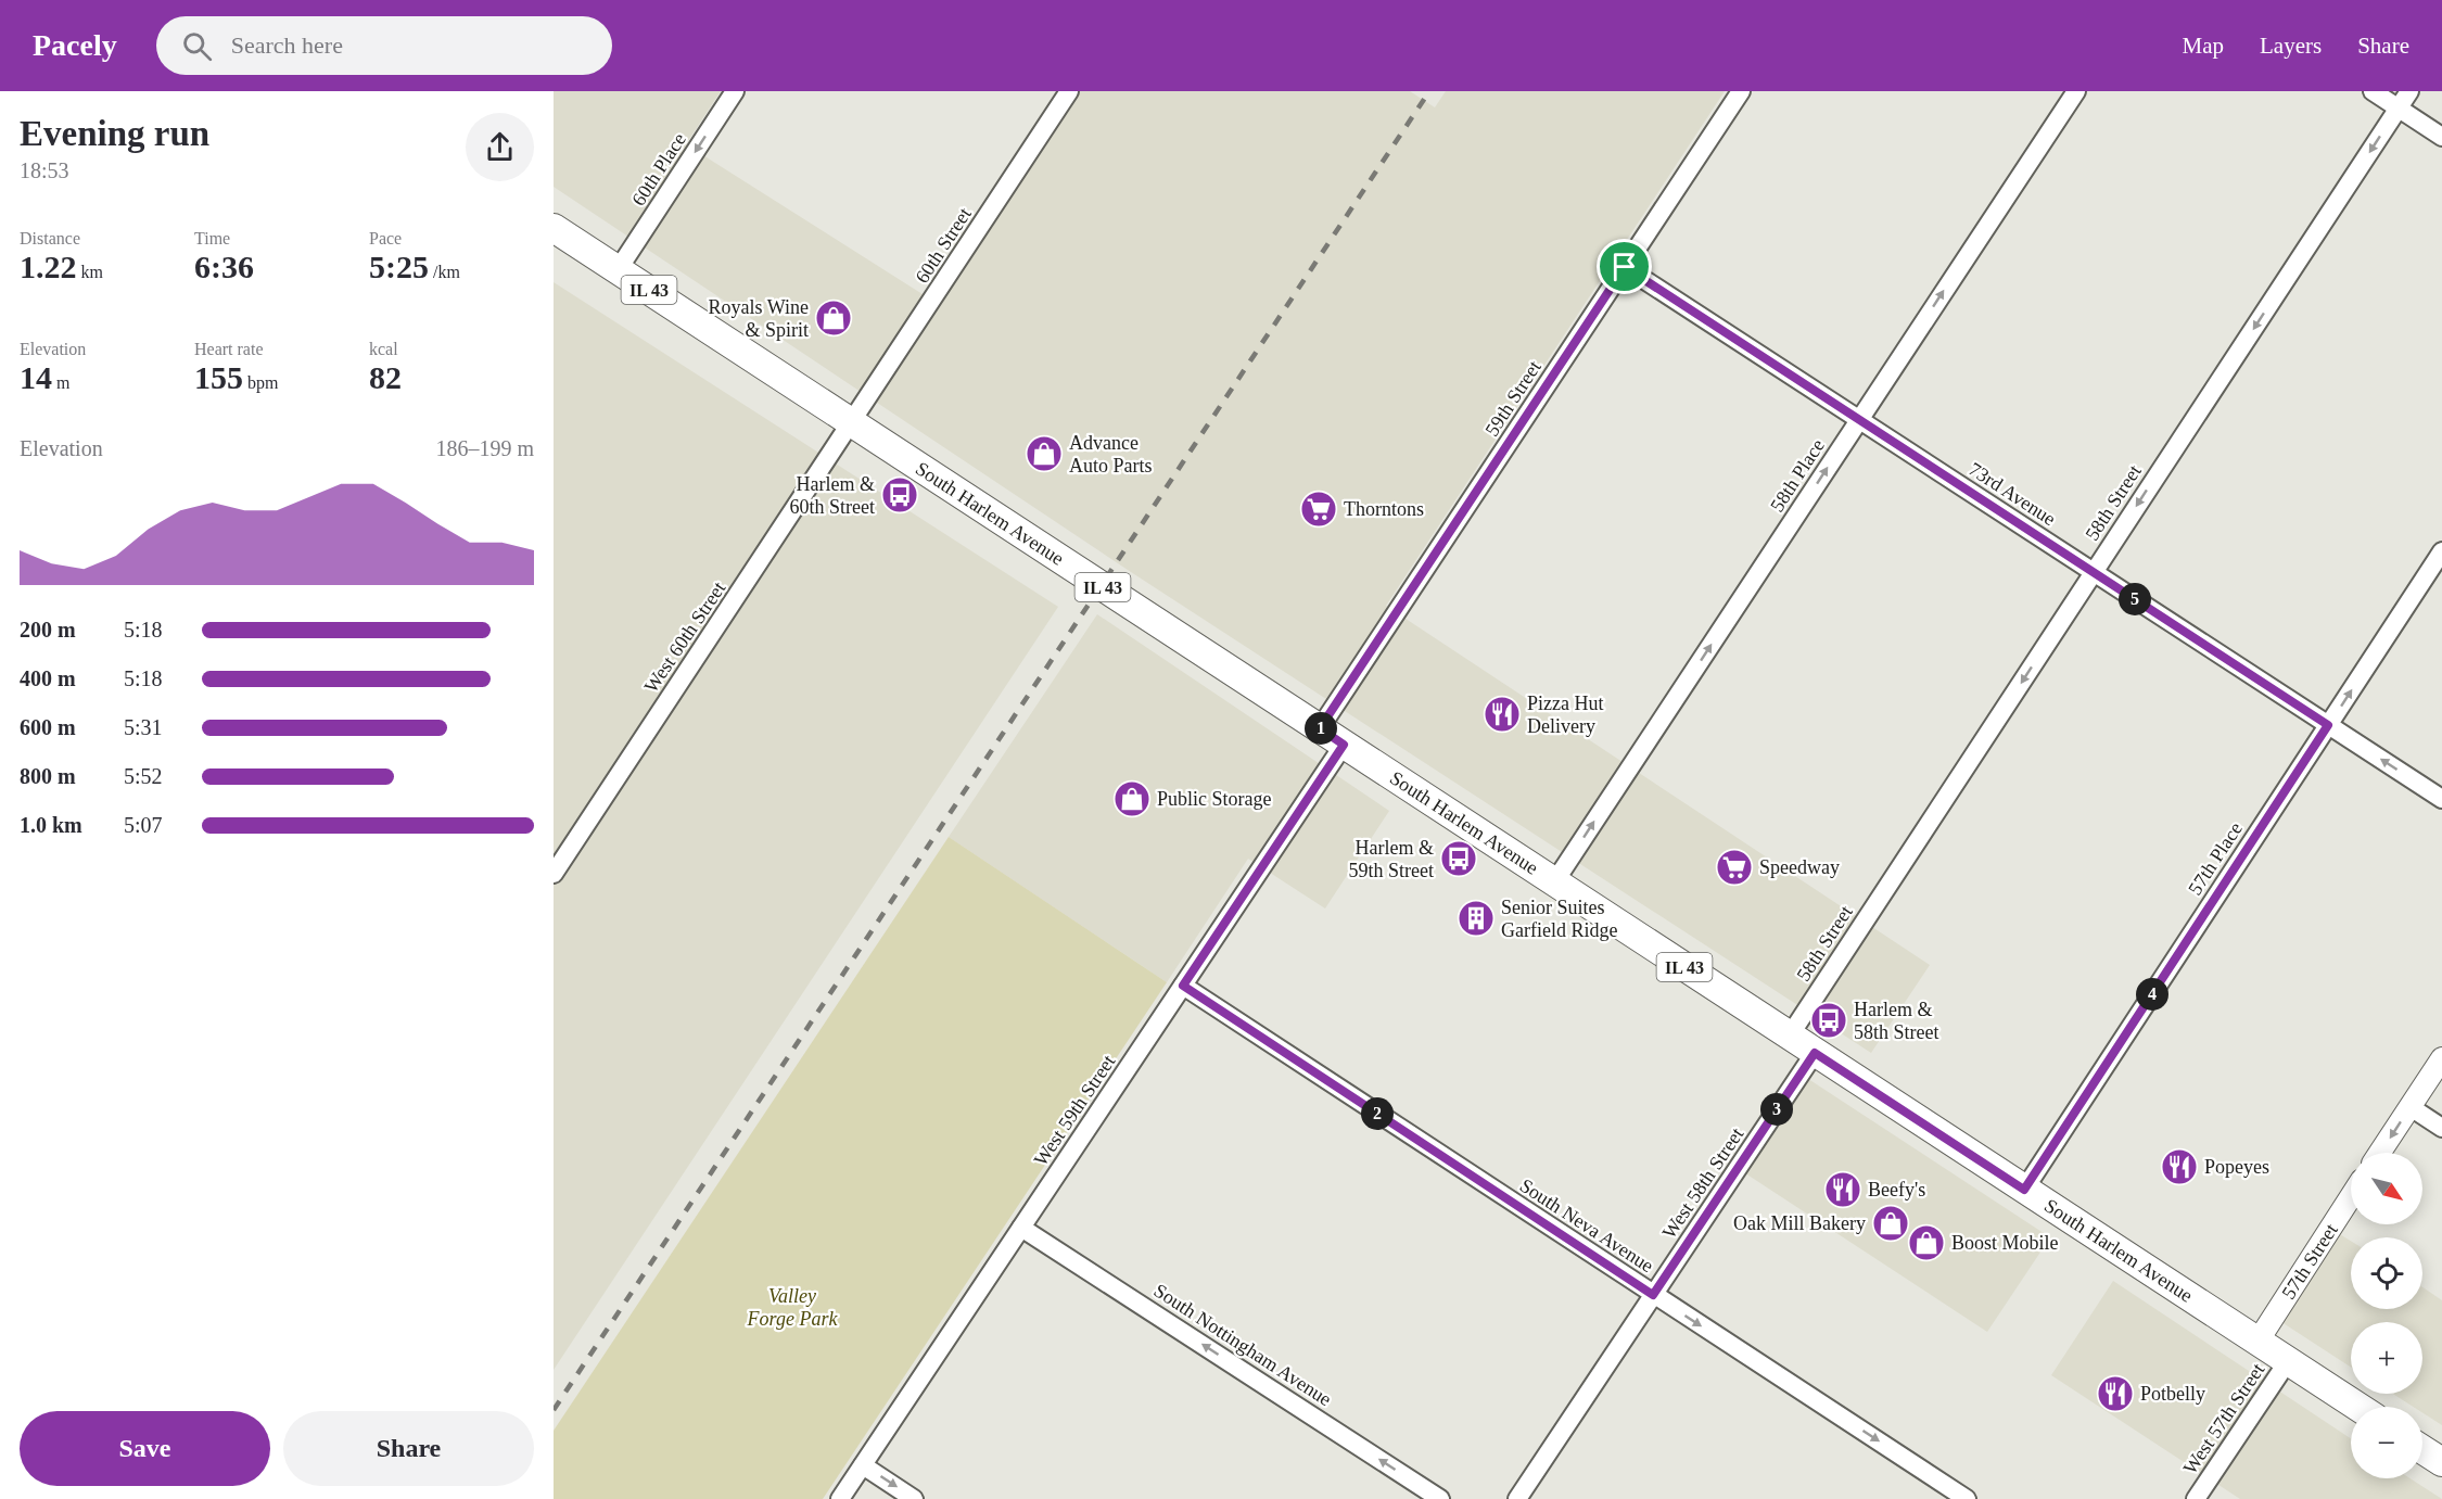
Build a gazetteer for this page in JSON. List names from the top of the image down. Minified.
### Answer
{"streets":{"main road":["IL 43","South Harlem Avenue"],"street":["60th Place","60th Street","59th Street","58th Place","73rd Avenue","58th Street","West 60th Street","57th Place","West 59th Street","West 58th Street","South Neva Avenue","57th Street","South Nottingham Avenue","West 57th Street"]},"crossings":[["60th Place","South Harlem Avenue"],["60th Street","South Harlem Avenue"],["60th Street","West 60th Street"],["59th Street","73rd Avenue"],["59th Street","South Harlem Avenue"],["58th Place","73rd Avenue"],["58th Place","South Harlem Avenue"],["73rd Avenue","58th Street"],["73rd Avenue","57th Place"],["58th Street","South Harlem Avenue"],["South Harlem Avenue","West 60th Street"],["South Harlem Avenue","57th Place"],["South Harlem Avenue","West 59th Street"],["South Harlem Avenue","West 58th Street"],["South Harlem Avenue","57th Street"],["South Harlem Avenue","West 57th Street"],["West 59th Street","South Neva Avenue"],["West 59th Street","South Nottingham Avenue"],["West 58th Street","South Neva Avenue"]],"one_way":["60th Place","58th Place","58th Street","South Neva Avenue","South Nottingham Avenue"],"parks":["Valley Forge Park"],"places":{"shop":["Royals Wine & Spirit","Advance Auto Parts","Public Storage","Oak Mill Bakery","Boost Mobile"],"bus stop":["Harlem & 60th Street","Harlem & 59th Street","Harlem & 58th Street"],"supermarket":["Thorntons","Speedway"],"restaurant":["Pizza Hut Delivery","Popeyes","Beefy's","Potbelly"],"building":["Senior Suites Garfield Ridge"]},"north":"bottom right","page":{"header":"Pacely","search":"Search here","nav":["Map","Layers","Share"],"heading":["Evening run","18:53"],"stats":[["Distance","1.22 km"],["Time","6:36"],["Pace","5:25 /km"],["Elevation","14 m"],["Heart rate","155 bpm"],["kcal","82"]],"chart":["Elevation","186–199 m"],"pins":["5","1","4","3","2"],"list":[{"name":"200 m","note":"5:18"},{"name":"400 m","note":"5:18"},{"name":"600 m","note":"5:31"},{"name":"800 m","note":"5:52"},{"name":"1.0 km","note":"5:07"}],"map_buttons":["+","−"],"buttons":["Save","Share"]}}
